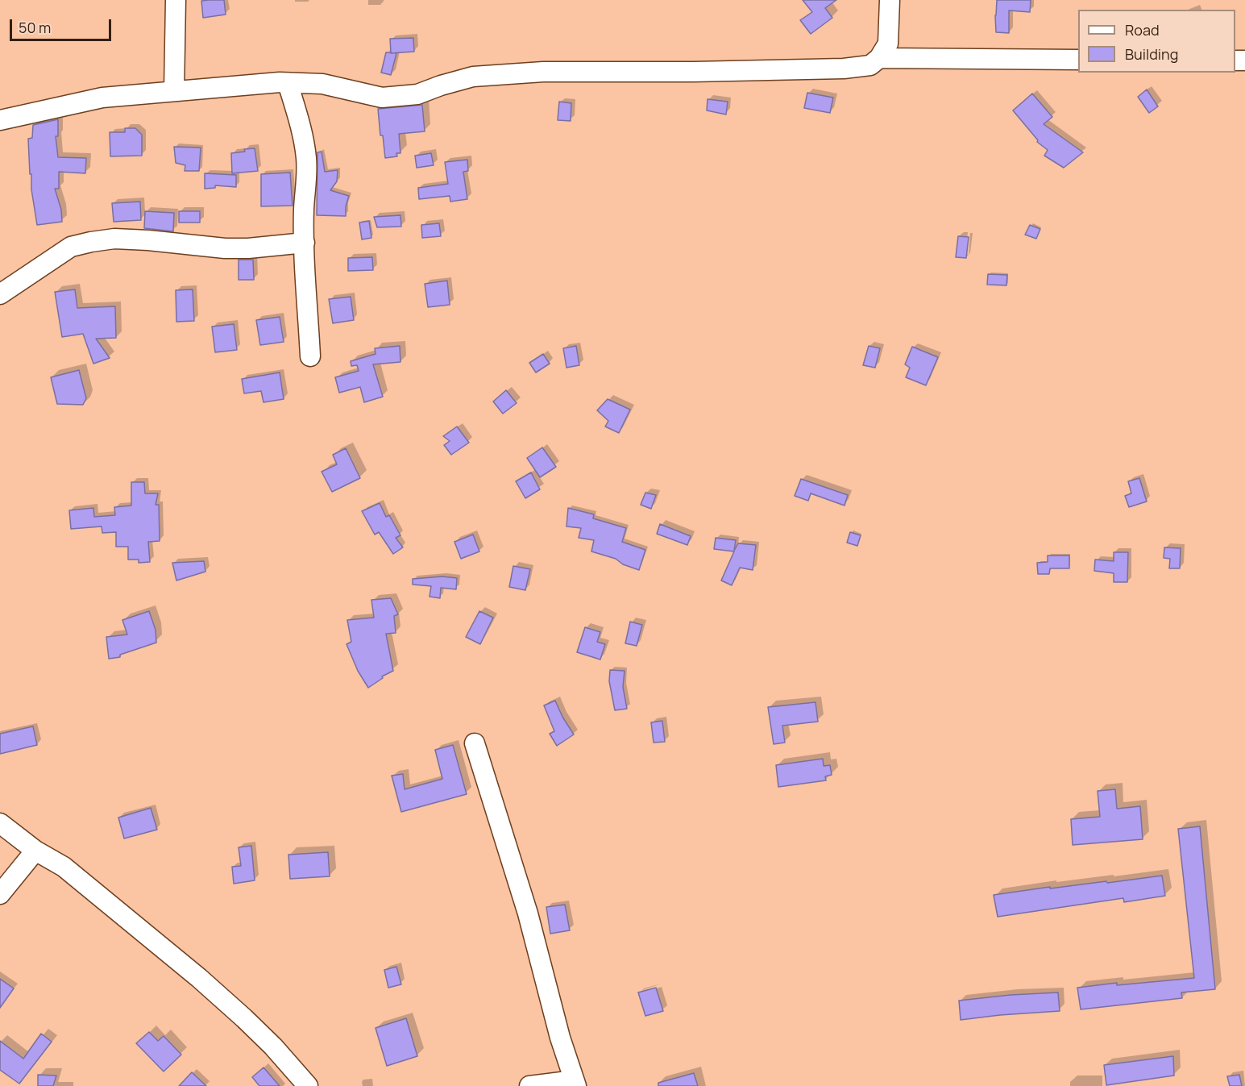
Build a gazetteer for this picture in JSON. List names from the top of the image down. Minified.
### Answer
{"legend":["Road","Building"],"scale_bar":"50 m"}
